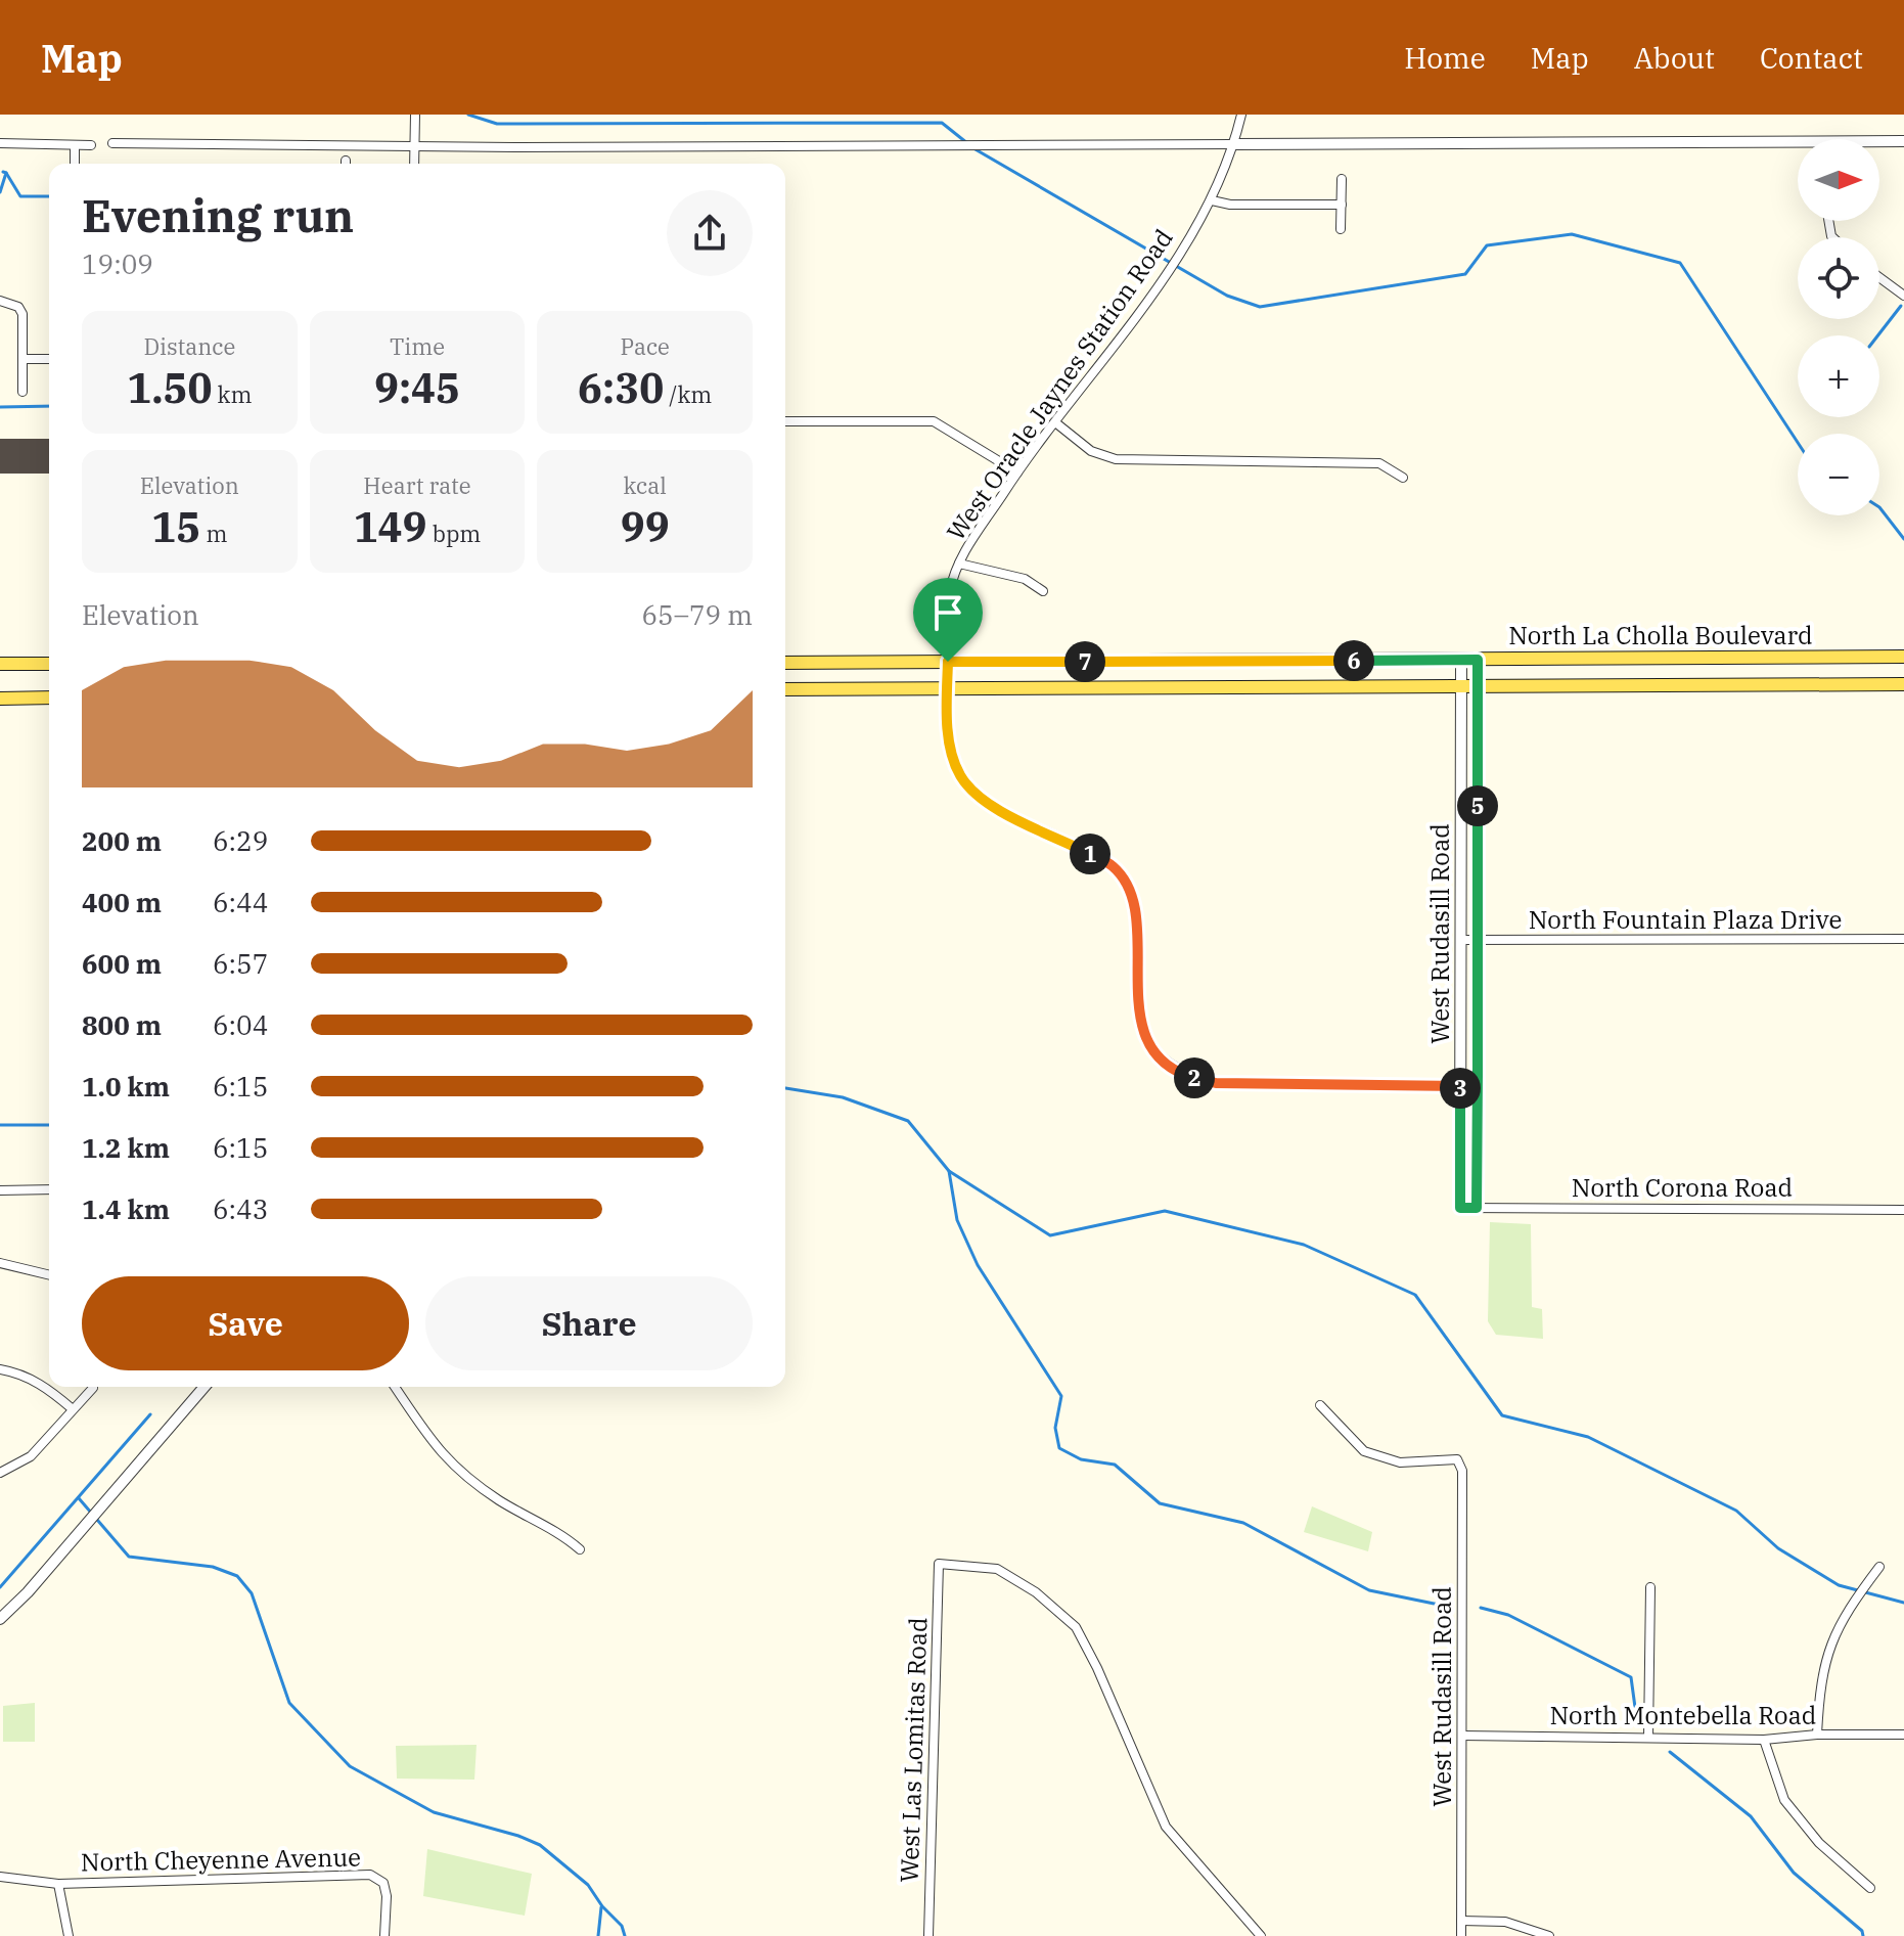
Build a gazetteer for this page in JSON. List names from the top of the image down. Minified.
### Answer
{"streets":{"main road":["North La Cholla Boulevard"],"street":["West Oracle Jaynes Station Road","North Fountain Plaza Drive","West Rudasill Road","North Corona Road","North Montebella Road","West Las Lomitas Road","North Cheyenne Avenue"]},"crossings":[["West Oracle Jaynes Station Road","North La Cholla Boulevard"],["West Oracle Jaynes Station Road","West Rudasill Road"],["North La Cholla Boulevard","West Rudasill Road"],["North Fountain Plaza Drive","West Rudasill Road"],["West Rudasill Road","North Corona Road"],["West Rudasill Road","North Montebella Road"]],"north":"right","page":{"header":"Map","nav":["Home","Map","About","Contact"],"map_buttons":["+","−"],"heading":["Evening run","19:09"],"stats":[["Distance","1.50 km"],["Time","9:45"],["Pace","6:30 /km"],["Elevation","15 m"],["Heart rate","149 bpm"],["kcal","99"]],"chart":["Elevation","65–79 m"],"pins":["6","7","5","1","2","3"],"list":[{"name":"200 m","note":"6:29"},{"name":"400 m","note":"6:44"},{"name":"600 m","note":"6:57"},{"name":"800 m","note":"6:04"},{"name":"1.0 km","note":"6:15"},{"name":"1.2 km","note":"6:15"},{"name":"1.4 km","note":"6:43"}],"buttons":["Save","Share"]}}
